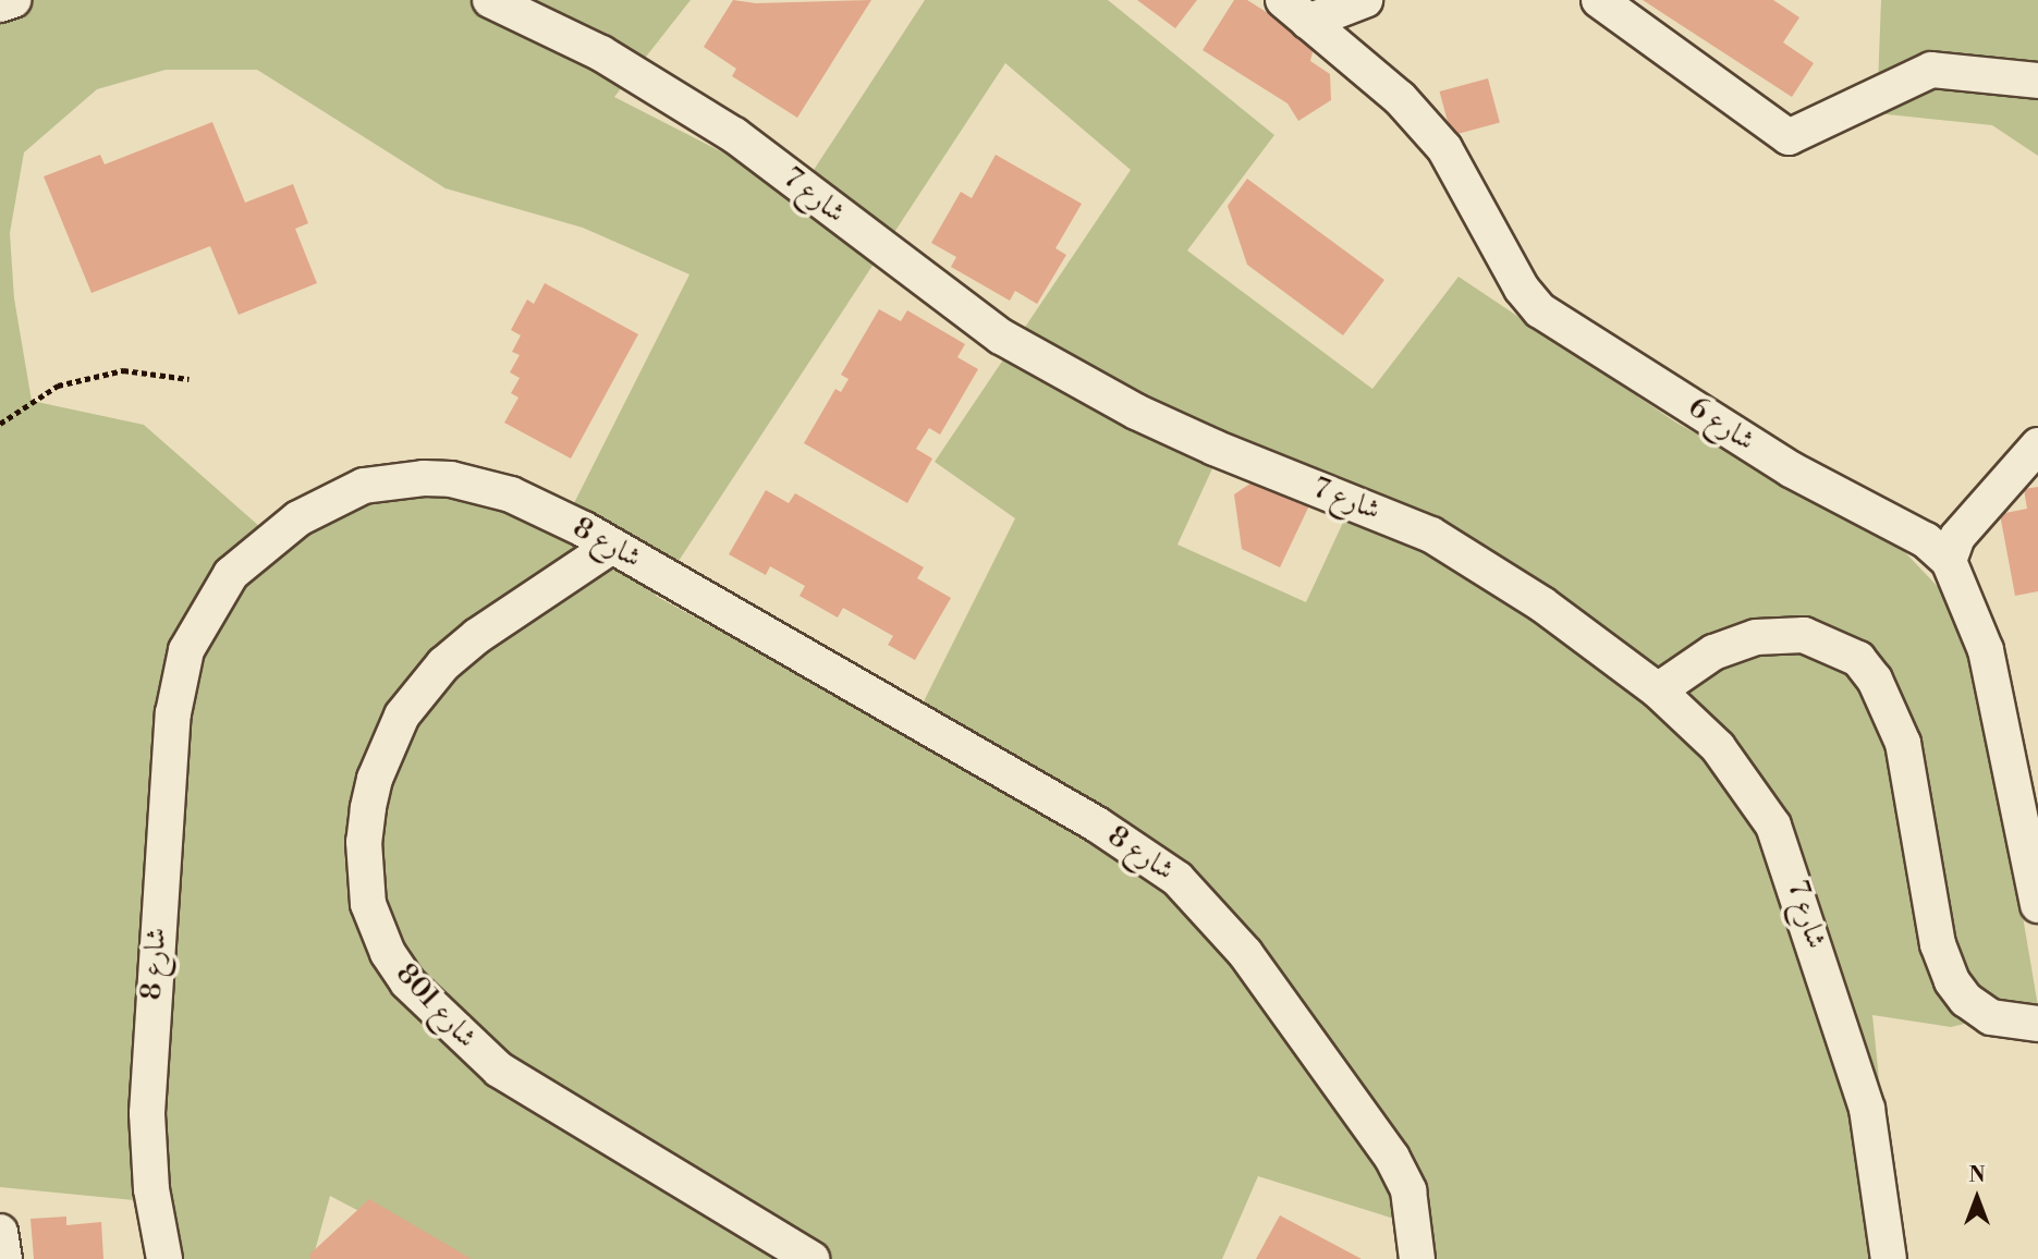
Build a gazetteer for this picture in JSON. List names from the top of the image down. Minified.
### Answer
{"streets":{"street":["شارع 7","شارع 6","شارع 8","شارع 801"]},"crossings":[["شارع 8","شارع 801"]],"north":"top"}
